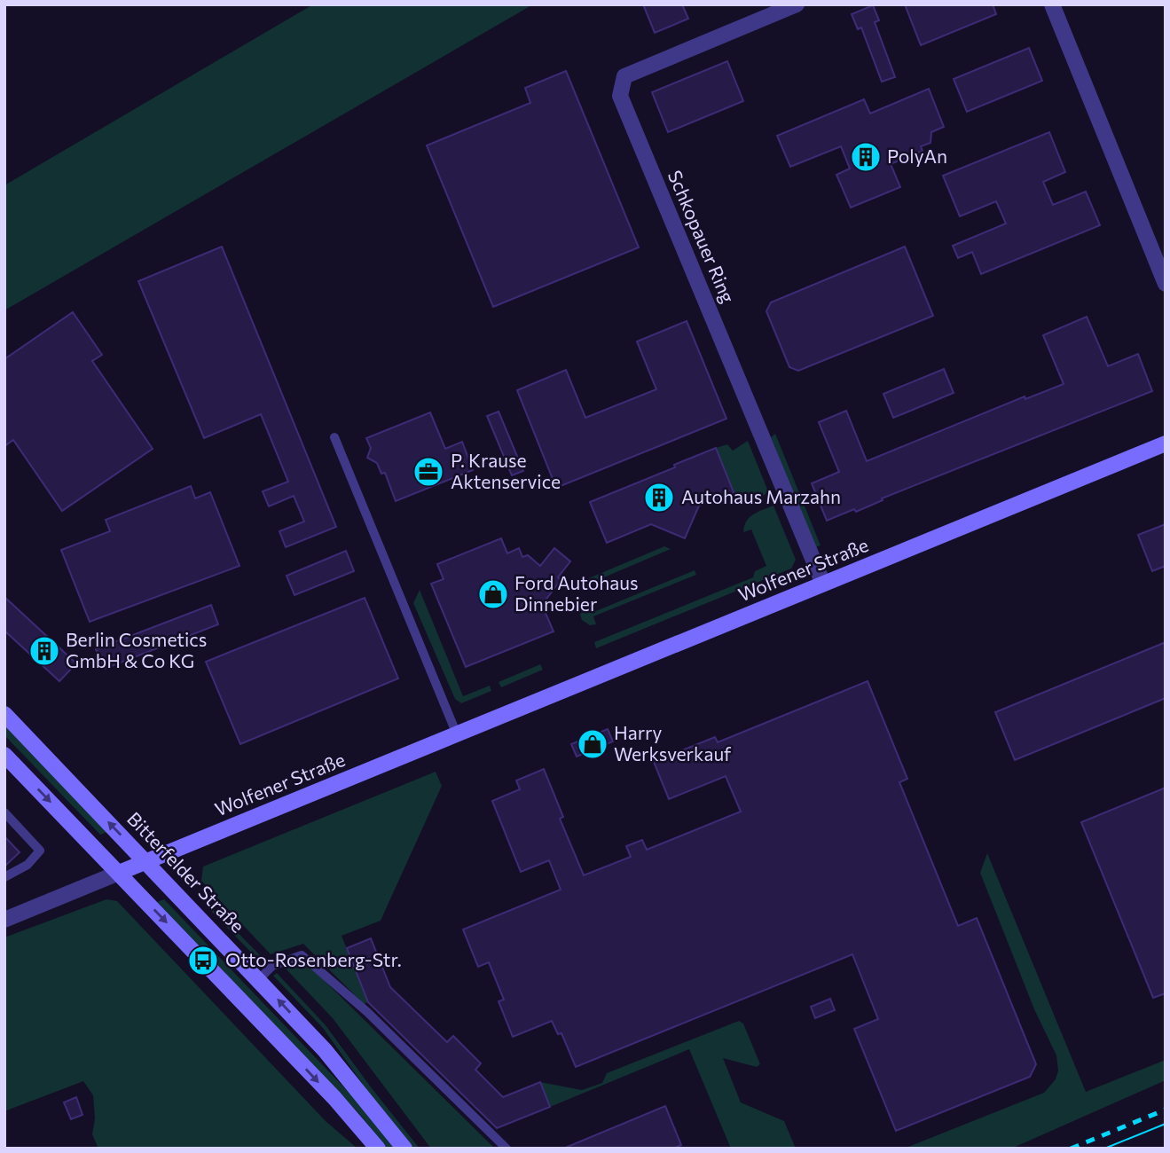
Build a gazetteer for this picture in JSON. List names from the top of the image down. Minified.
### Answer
{"streets":{"street":["Schkopauer Ring","Wolfener Straße","Bitterfelder Straße"]},"crossings":[["Schkopauer Ring","Wolfener Straße"],["Wolfener Straße","Bitterfelder Straße"]],"places":{"building":["PolyAn","Autohaus Marzahn","Berlin Cosmetics GmbH & Co KG"],"office":["P. Krause Aktenservice"],"shop":["Ford Autohaus Dinnebier","Harry Werksverkauf"],"bus stop":["Otto-Rosenberg-Str."]}}
